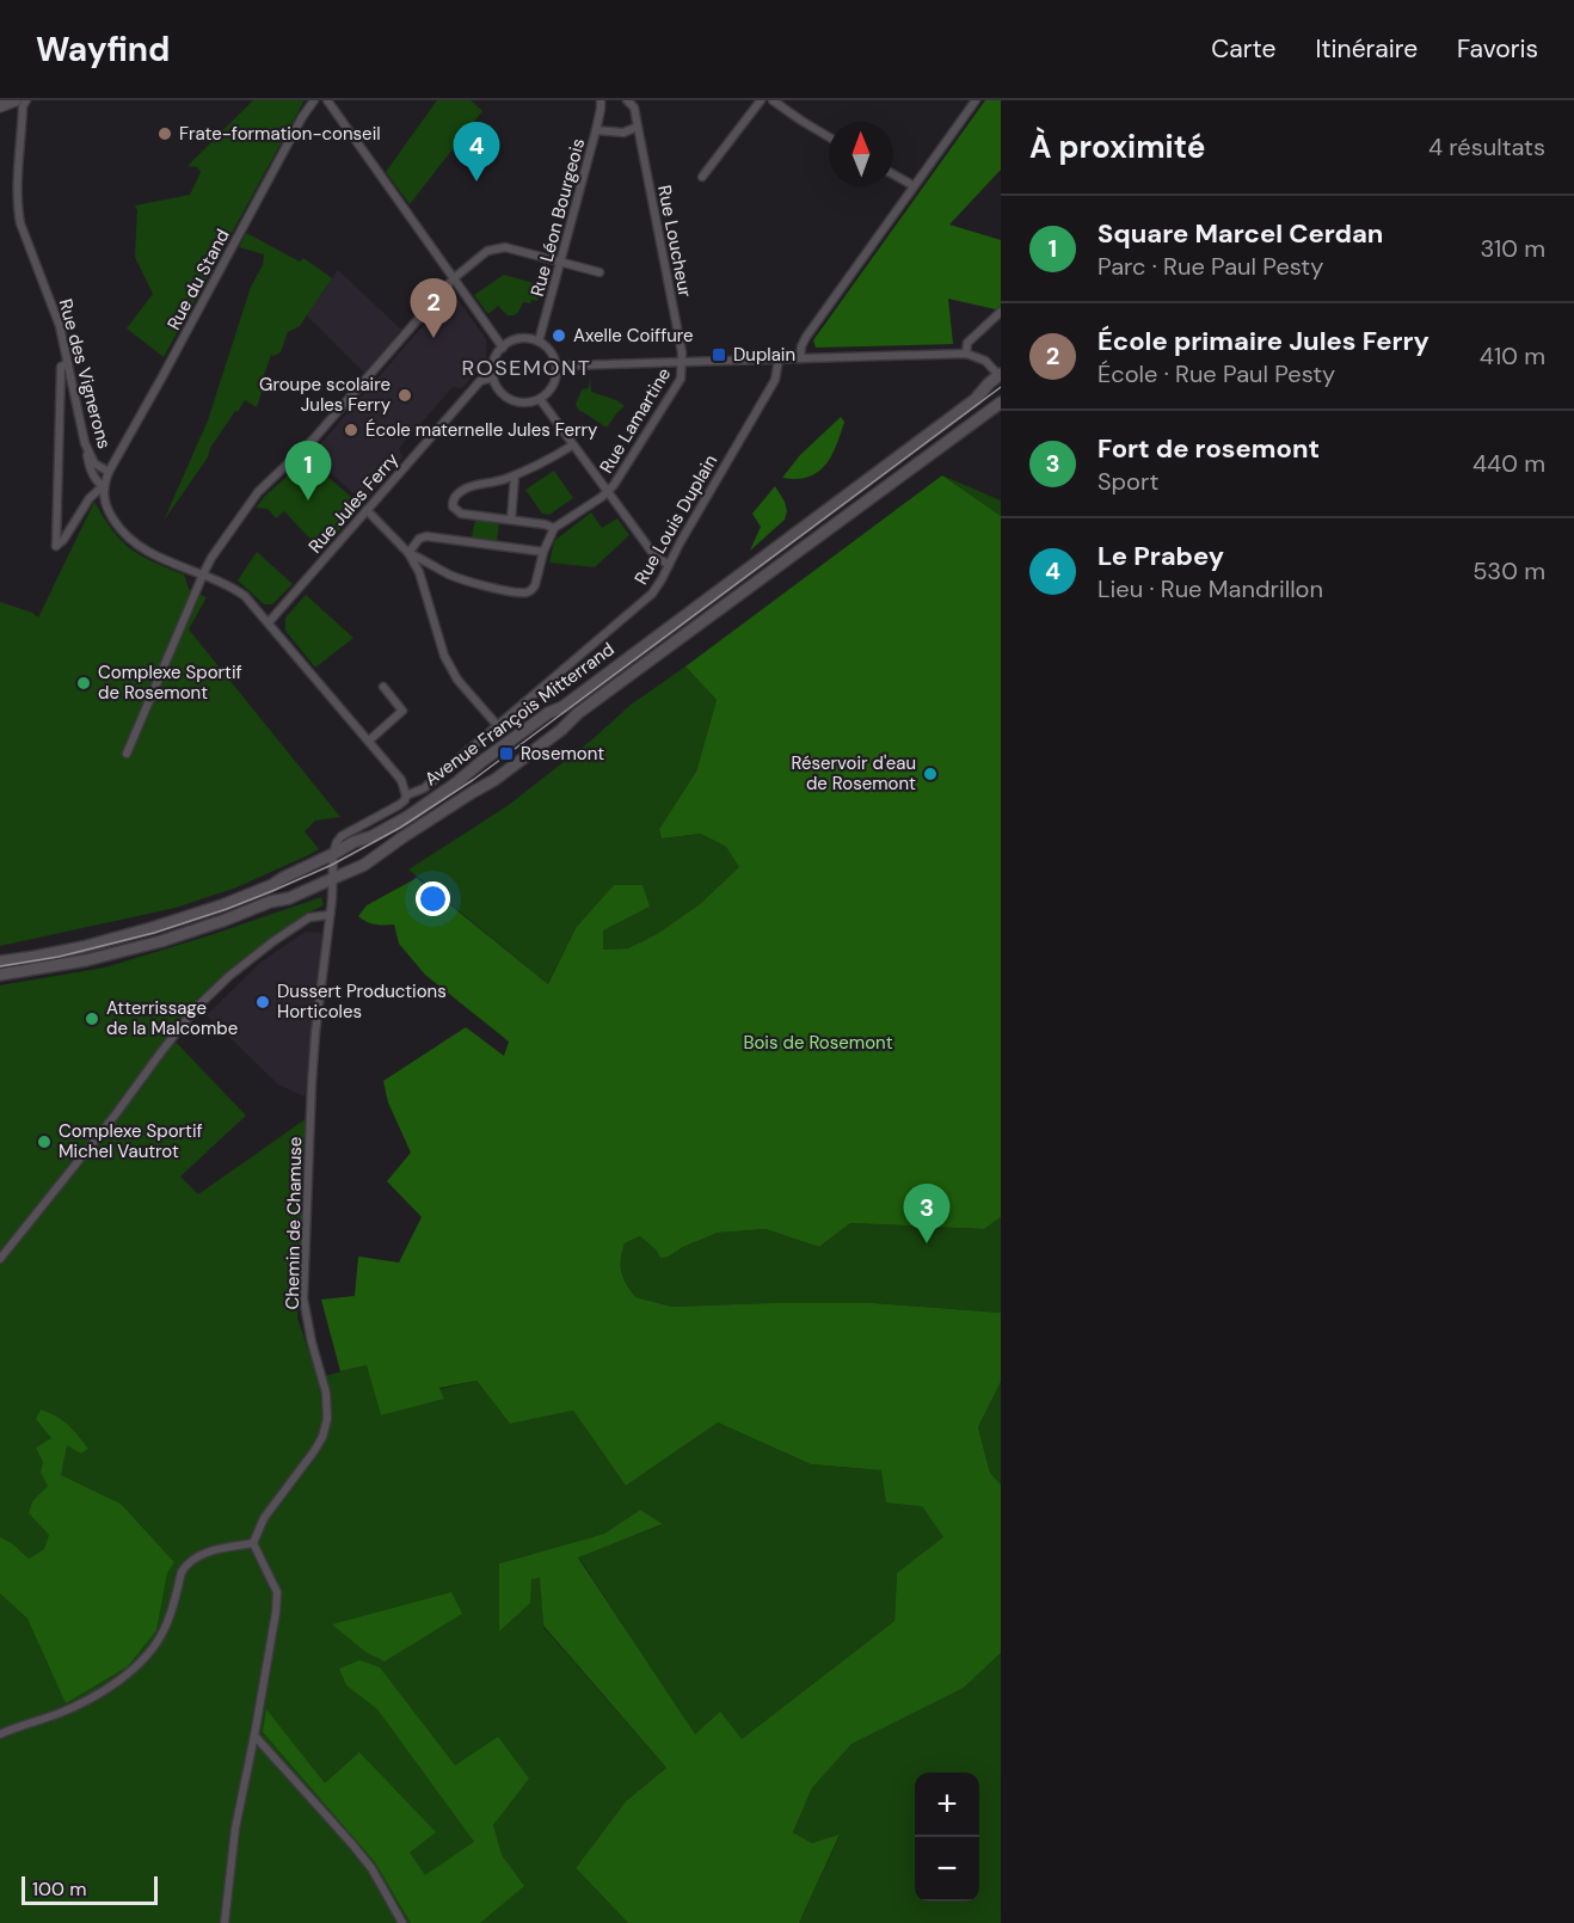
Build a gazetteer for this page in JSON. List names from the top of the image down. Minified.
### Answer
{"streets":{"main road":["Avenue François Mitterrand"],"street":["Rue Léon Bourgeois","Rue Loucheur","Rue du Stand","Rue des Vignerons","Rue Lamartine","Rue Jules Ferry","Rue Louis Duplain","Chemin de Chamuse"]},"crossings":[["Rue Léon Bourgeois","Rue Jules Ferry"],["Rue Loucheur","Rue Lamartine"],["Rue du Stand","Rue des Vignerons"],["Rue Louis Duplain","Avenue François Mitterrand"],["Rue Louis Duplain","Chemin de Chamuse"],["Avenue François Mitterrand","Chemin de Chamuse"]],"districts":["ROSEMONT"],"parks":["Bois de Rosemont"],"places":{"other":["Frate-formation-conseil","Axelle Coiffure","Groupe scolaire Jules Ferry","École maternelle Jules Ferry","Complexe Sportif de Rosemont","Réservoir d'eau de Rosemont","Dussert Productions Horticoles","Atterrissage de la Malcombe","Complexe Sportif Michel Vautrot"],"transit":["Duplain","Rosemont"]},"scale_bar":"100 m","north":"top","page":{"header":"Wayfind","nav":["Carte","Itinéraire","Favoris"],"heading":["À proximité","4 résultats"],"pins":["4","2","1","3"],"list":[{"mark":"1","name":"Square Marcel Cerdan","note":"Parc · Rue Paul Pesty","value":"310 m"},{"mark":"2","name":"École primaire Jules Ferry","note":"École · Rue Paul Pesty","value":"410 m"},{"mark":"3","name":"Fort de rosemont","note":"Sport","value":"440 m"},{"mark":"4","name":"Le Prabey","note":"Lieu · Rue Mandrillon","value":"530 m"}],"map_buttons":["+","−"],"scale":"100 m"}}
